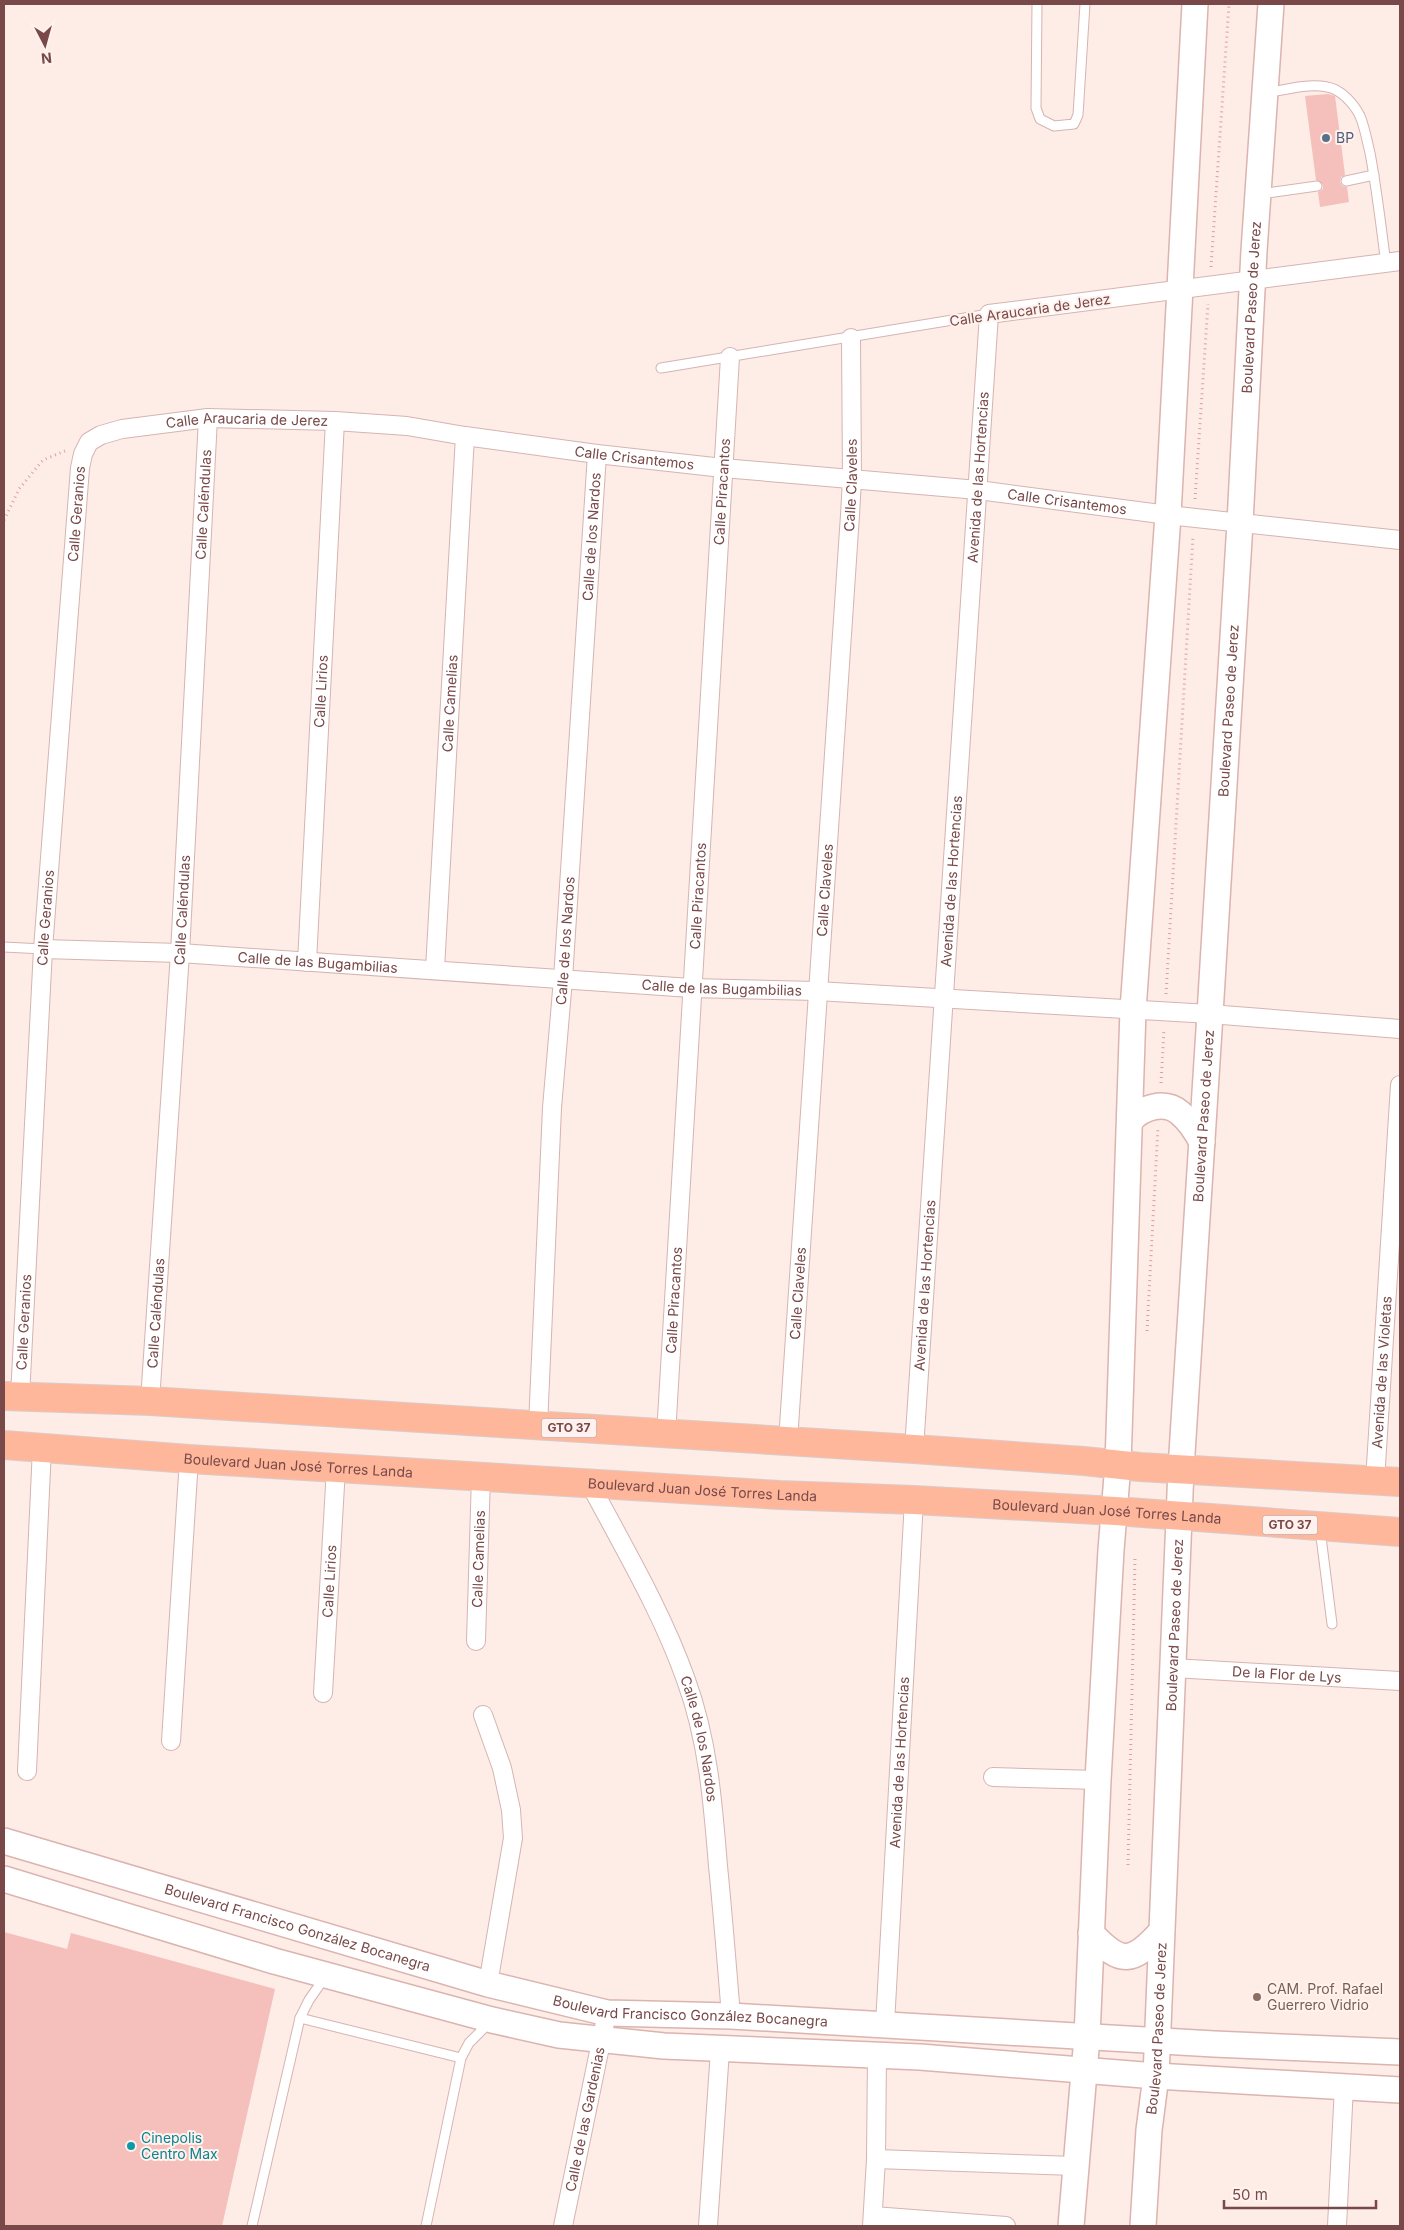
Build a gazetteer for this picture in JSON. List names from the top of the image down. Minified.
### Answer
{"streets":{"main road":["Boulevard Paseo de Jerez","GTO 37","Boulevard Juan José Torres Landa","Boulevard Francisco González Bocanegra"],"street":["Calle Araucaria de Jerez","Calle Crisantemos","Avenida de las Hortencias","Calle Claveles","Calle Piracantos","Calle Caléndulas","Calle Geranios","Calle de los Nardos","Calle Lirios","Calle Camelias","Calle de las Bugambilias","Avenida de las Violetas","De la Flor de Lys","Calle de las Gardenias"]},"crossings":[["Boulevard Paseo de Jerez","Calle Araucaria de Jerez"],["Boulevard Paseo de Jerez","Calle Crisantemos"],["Boulevard Paseo de Jerez","Calle de las Bugambilias"],["Boulevard Paseo de Jerez","GTO 37"],["Boulevard Paseo de Jerez","Boulevard Juan José Torres Landa"],["Boulevard Paseo de Jerez","De la Flor de Lys"],["Boulevard Paseo de Jerez","Boulevard Francisco González Bocanegra"],["Calle Araucaria de Jerez","Calle Crisantemos"],["Calle Araucaria de Jerez","Avenida de las Hortencias"],["Calle Araucaria de Jerez","Calle Claveles"],["Calle Araucaria de Jerez","Calle Piracantos"],["Calle Araucaria de Jerez","Calle Caléndulas"],["Calle Araucaria de Jerez","Calle Geranios"],["Calle Araucaria de Jerez","Calle Lirios"],["Calle Crisantemos","Avenida de las Hortencias"],["Calle Crisantemos","Calle Claveles"],["Calle Crisantemos","Calle Piracantos"],["Calle Crisantemos","Calle de los Nardos"],["Calle Crisantemos","Calle Camelias"],["Avenida de las Hortencias","Calle de las Bugambilias"],["Avenida de las Hortencias","GTO 37"],["Avenida de las Hortencias","Boulevard Juan José Torres Landa"],["Avenida de las Hortencias","Boulevard Francisco González Bocanegra"],["Calle Claveles","Calle de las Bugambilias"],["Calle Claveles","GTO 37"],["Calle Piracantos","Calle de las Bugambilias"],["Calle Piracantos","GTO 37"],["Calle Caléndulas","Calle de las Bugambilias"],["Calle Caléndulas","GTO 37"],["Calle Geranios","Calle de las Bugambilias"],["Calle Geranios","GTO 37"],["Calle de los Nardos","Calle de las Bugambilias"],["Calle de los Nardos","GTO 37"],["Calle de los Nardos","Boulevard Juan José Torres Landa"],["Calle de los Nardos","Boulevard Francisco González Bocanegra"],["Calle Lirios","Calle de las Bugambilias"],["Calle Lirios","Boulevard Juan José Torres Landa"],["Calle Camelias","Calle de las Bugambilias"],["Calle Camelias","Boulevard Juan José Torres Landa"],["Avenida de las Violetas","GTO 37"],["Boulevard Francisco González Bocanegra","Calle de las Gardenias"]],"places":["BP","CAM. Prof. Rafael Guerrero Vidrio","Cinepolis Centro Max"],"scale_bar":"50 m","north":"bottom"}
